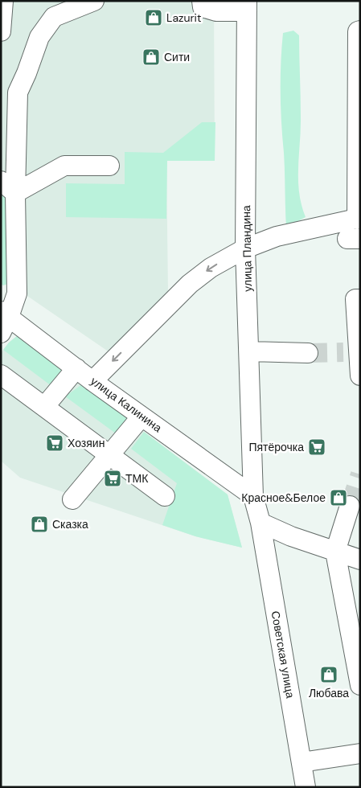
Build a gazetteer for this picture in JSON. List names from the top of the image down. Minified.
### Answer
{"streets":{"street":["улица Пландина","улица Калинина","Советская улица"]},"crossings":[["улица Пландина","улица Калинина"],["улица Пландина","Советская улица"],["улица Калинина","Советская улица"]],"places":{"shop":["Lazurit","Сити","Красное&Белое","Сказка","Любава"],"supermarket":["Хозяин","Пятёрочка","ТМК"]}}
